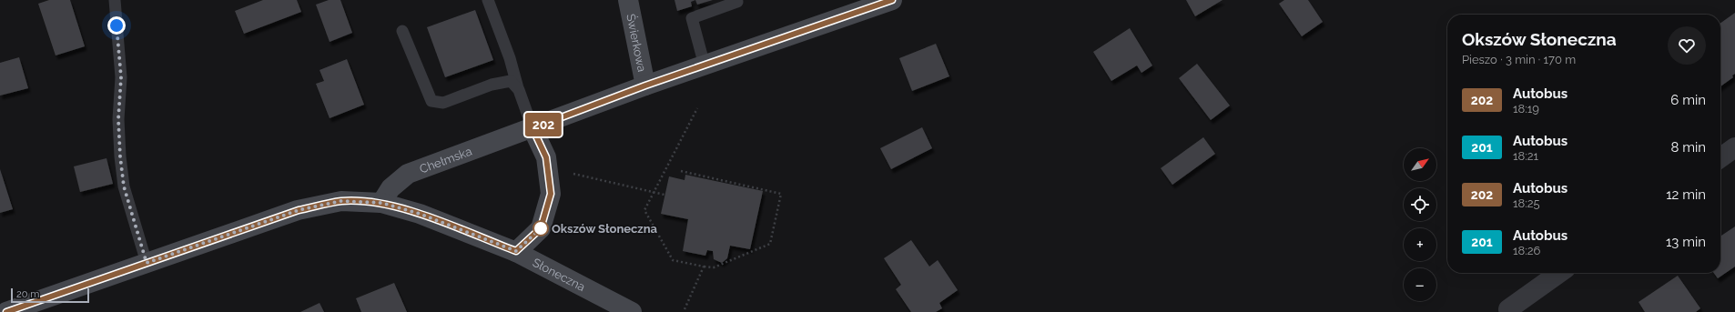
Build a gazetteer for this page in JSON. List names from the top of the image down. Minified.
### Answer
{"streets":{"street":["Świerkowa","Chełmska","Słoneczna"]},"crossings":[["Świerkowa","Chełmska"],["Chełmska","Słoneczna"]],"places":["Okszów Słoneczna"],"lines":["bus line 202"],"scale_bar":"20 m","north":"top right","page":{"on_map":"202","heading":["Okszów Słoneczna","Pieszo · 3 min · 170 m"],"list":[{"mark":"202","name":"Autobus","note":"18:19","value":"6 min"},{"mark":"201","name":"Autobus","note":"18:21","value":"8 min"},{"mark":"202","name":"Autobus","note":"18:25","value":"12 min"},{"mark":"201","name":"Autobus","note":"18:26","value":"13 min"}],"map_buttons":["+","−"],"scale":"20 m"}}
